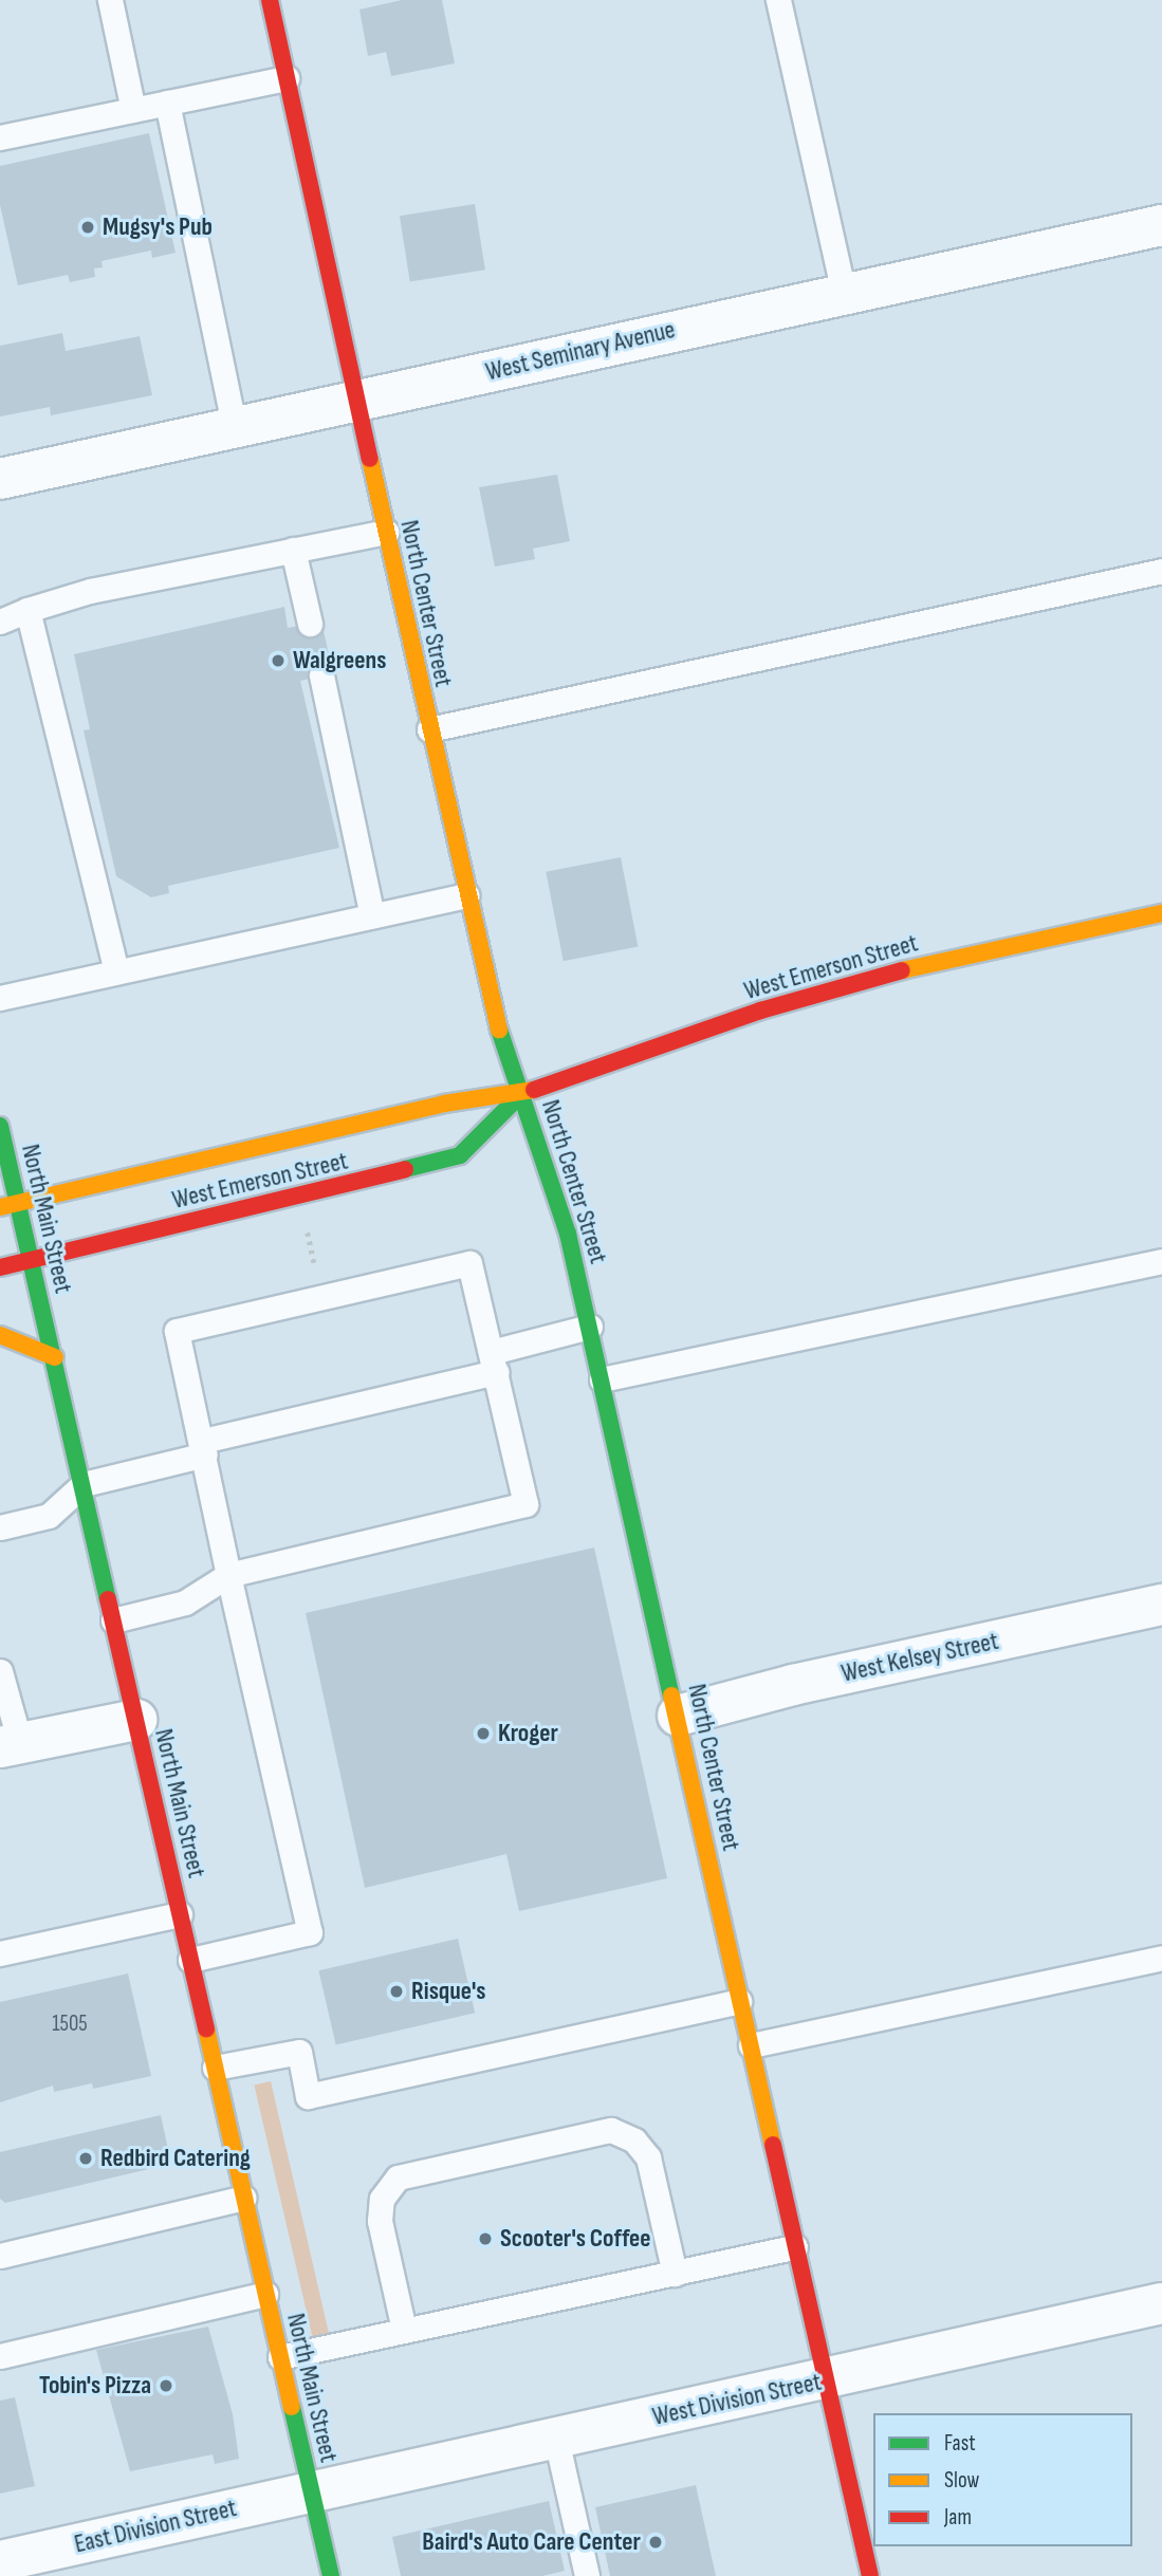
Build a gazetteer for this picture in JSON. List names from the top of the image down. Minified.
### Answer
{"streets":{"main road":["North Center Street","West Emerson Street","North Main Street"],"street":["West Seminary Avenue","West Kelsey Street","West Division Street","East Division Street"]},"crossings":[["West Seminary Avenue","North Center Street"],["North Center Street","West Emerson Street"],["North Center Street","West Kelsey Street"],["North Center Street","West Division Street"],["West Emerson Street","North Main Street"],["North Main Street","West Division Street"],["North Main Street","East Division Street"],["West Division Street","East Division Street"]],"places":["Mugsy's Pub","Walgreens","Kroger","Risque's","Redbird Catering","Scooter's Coffee","Tobin's Pizza","Baird's Auto Care Center"],"house_numbers":["1505"],"legend":["Fast","Slow","Jam"]}
